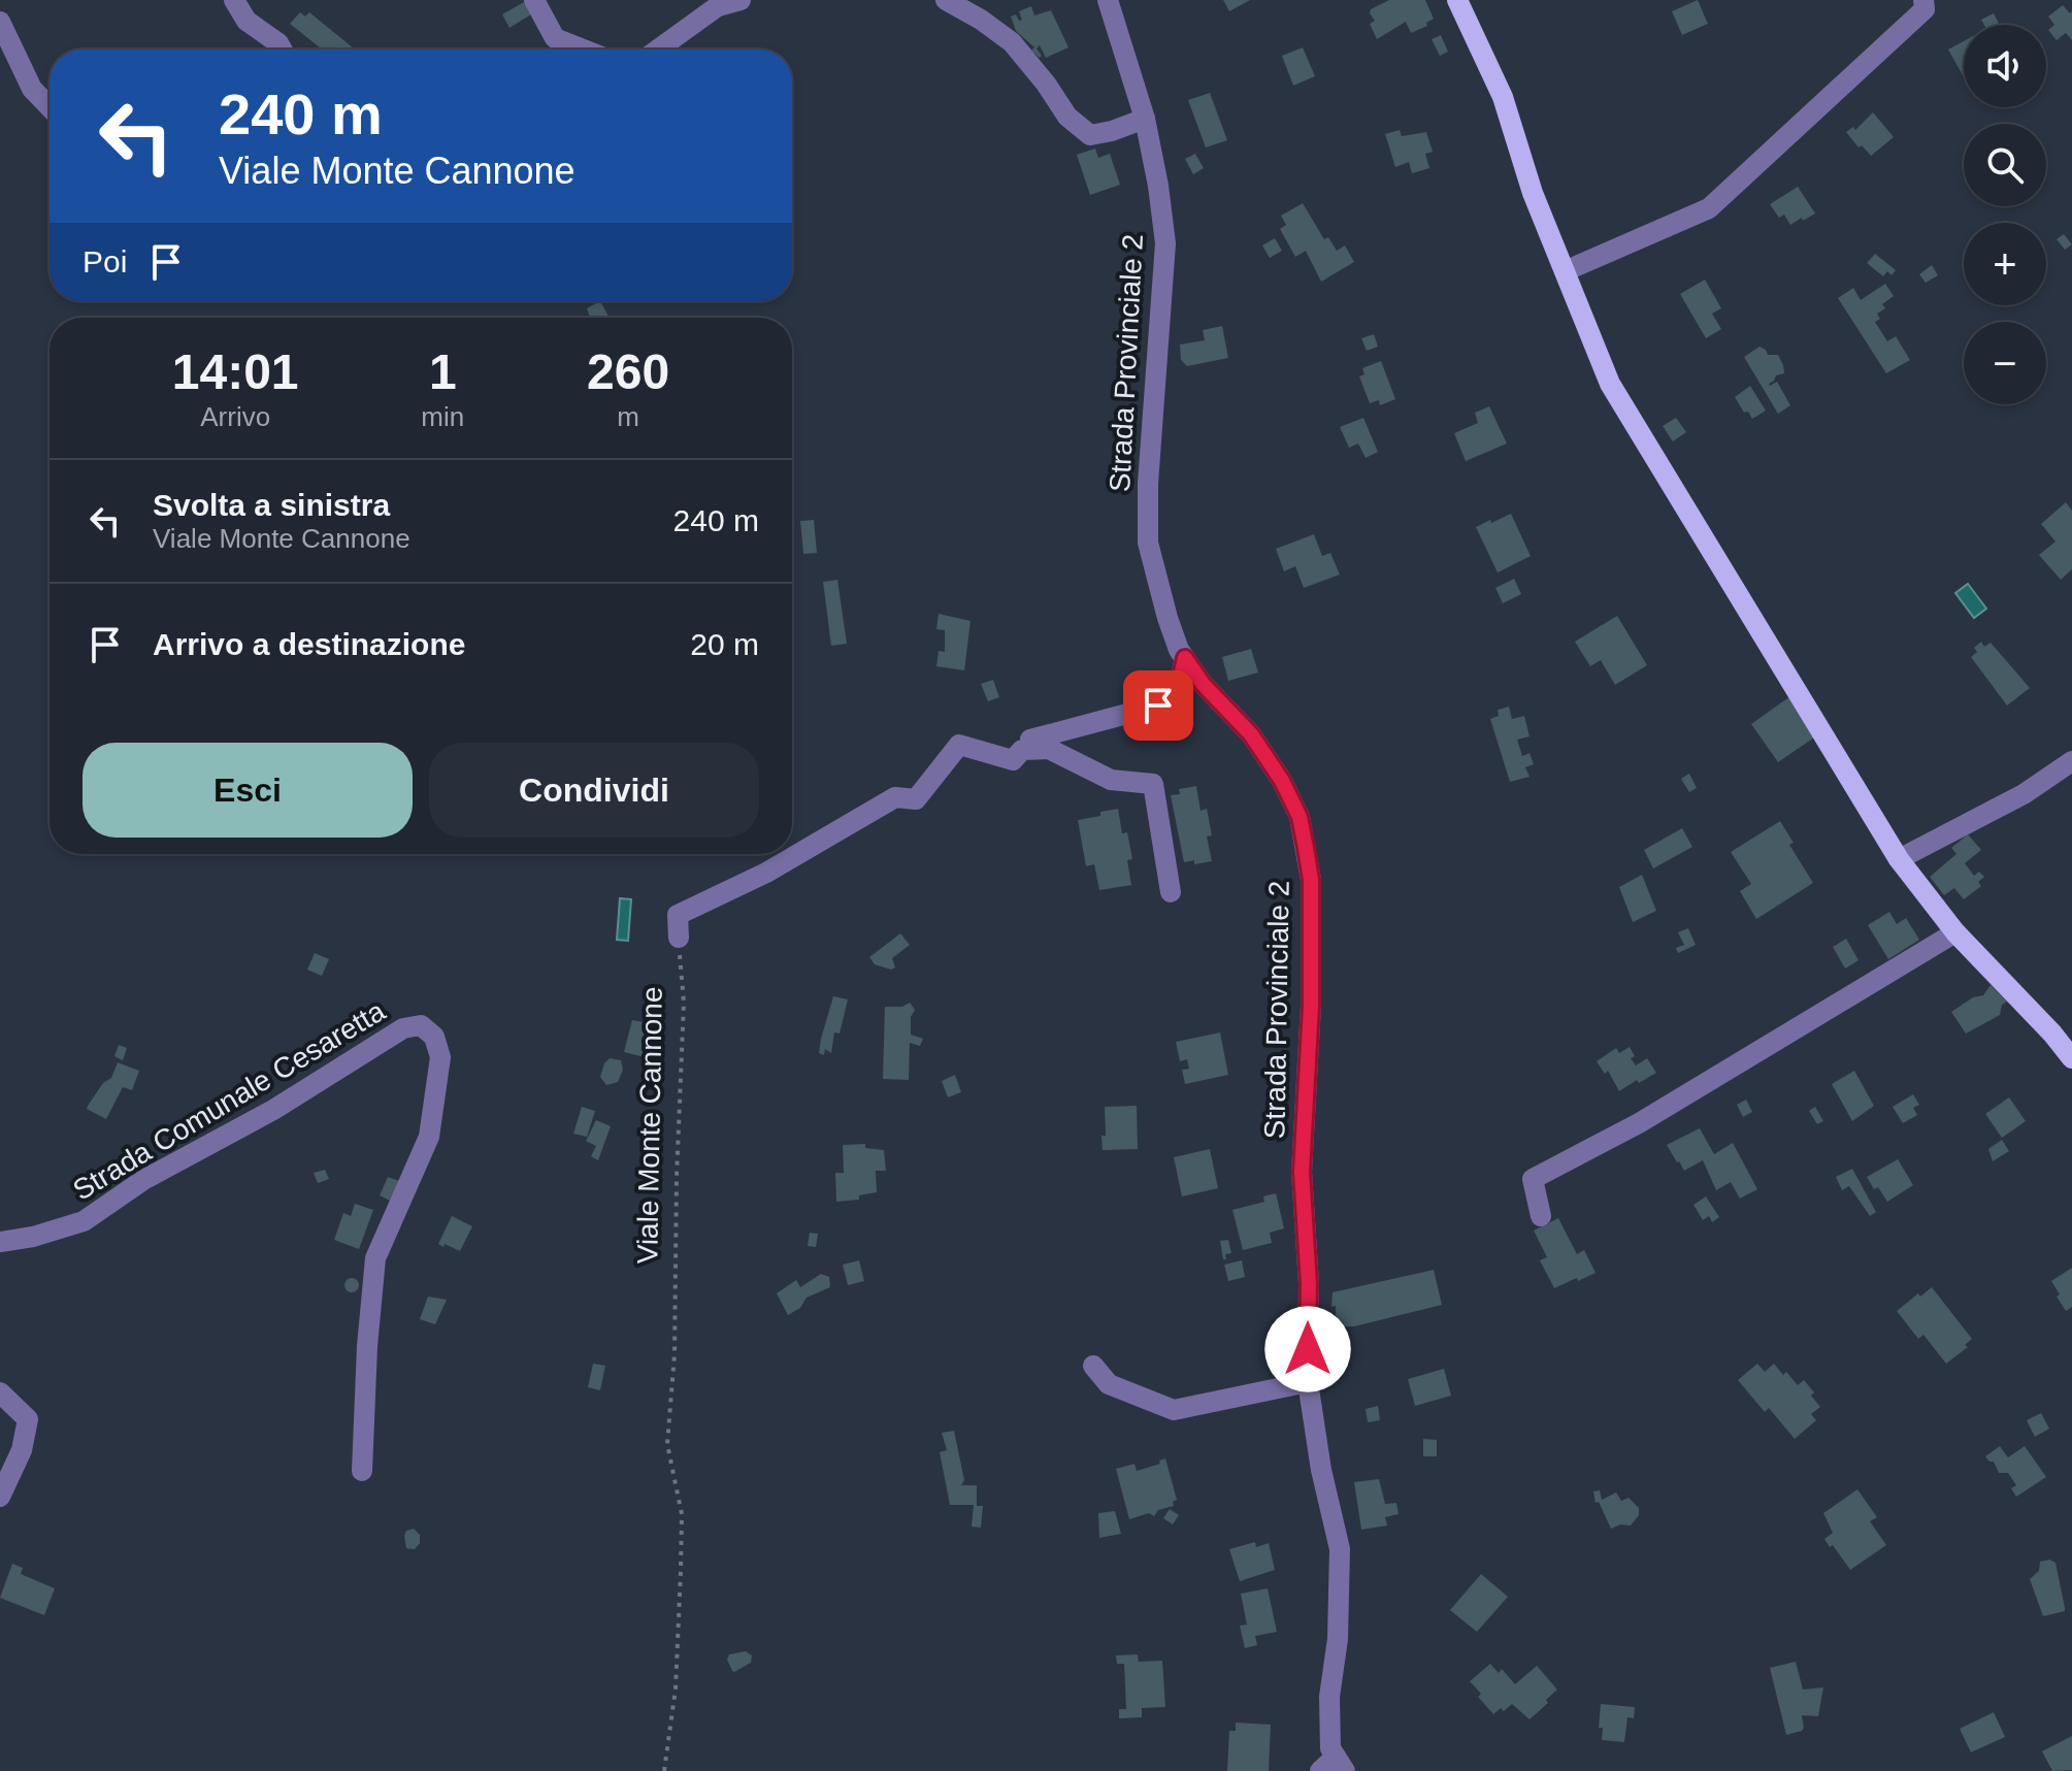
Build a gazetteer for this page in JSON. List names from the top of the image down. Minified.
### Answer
{"streets":{"street":["Strada Provinciale 2","Strada Comunale Cesaretta"],"path":["Viale Monte Cannone"]},"page":{"map_buttons":["+","−"],"turn":["240 m","Viale Monte Cannone"],"then":"Poi","eta":["14:01","Arrivo","1","min","260","m"],"list":[{"name":"Svolta a sinistra","note":"Viale Monte Cannone","value":"240 m"},{"name":"Arrivo a destinazione","value":"20 m"}],"buttons":["Esci","Condividi"]}}
